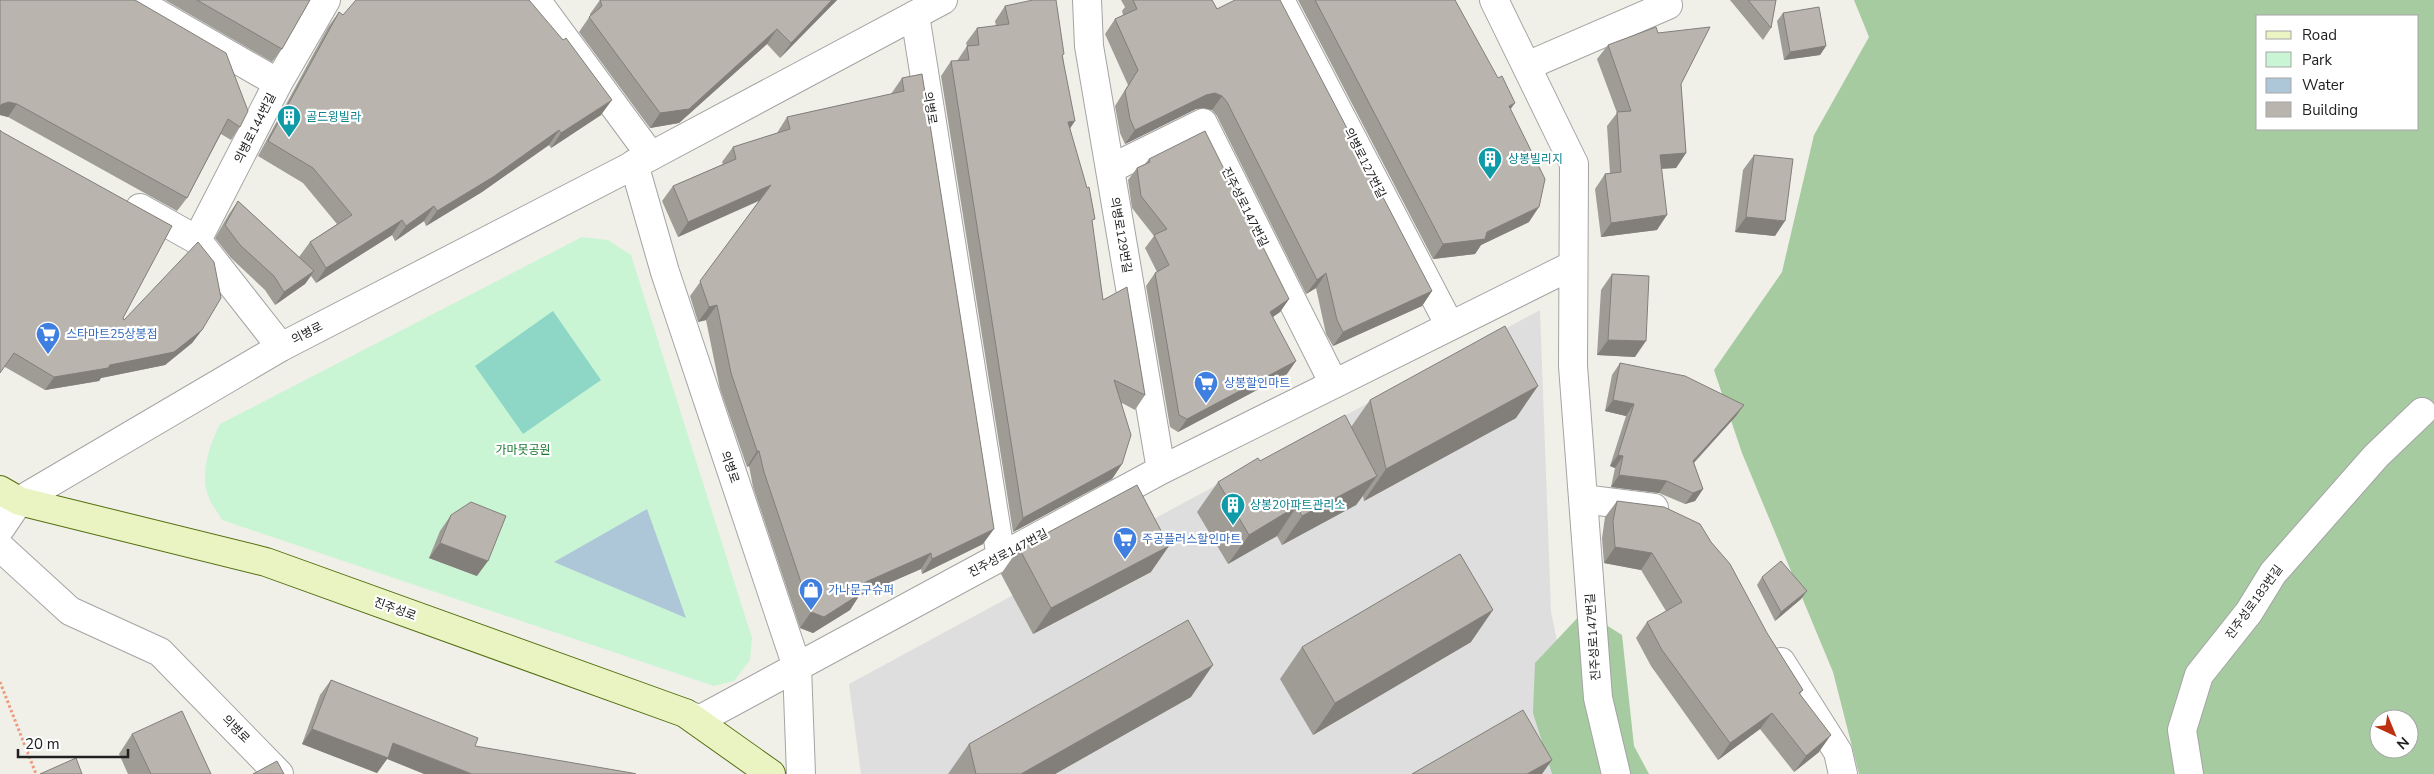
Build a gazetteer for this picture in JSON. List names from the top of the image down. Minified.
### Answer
{"streets":{"main road":["진주성로"],"street":["의병로","의병로144번길","의병로127번길","진주성로147번길","의병로129번길","진주성로183번길"]},"crossings":[["의병로","진주성로147번길"],["의병로","진주성로"],["의병로127번길","진주성로147번길"],["진주성로147번길","의병로129번길"],["진주성로147번길","진주성로"]],"parks":["가마못공원"],"places":{"building":["골드윙빌라","상봉빌리지","상봉2아파트관리소"],"supermarket":["스타마트25상봉점","상봉할인마트","주공플러스할인마트"],"shop":["가나문구슈퍼"]},"legend":["Road","Park","Water","Building"],"scale_bar":"20 m","north":"bottom right"}
